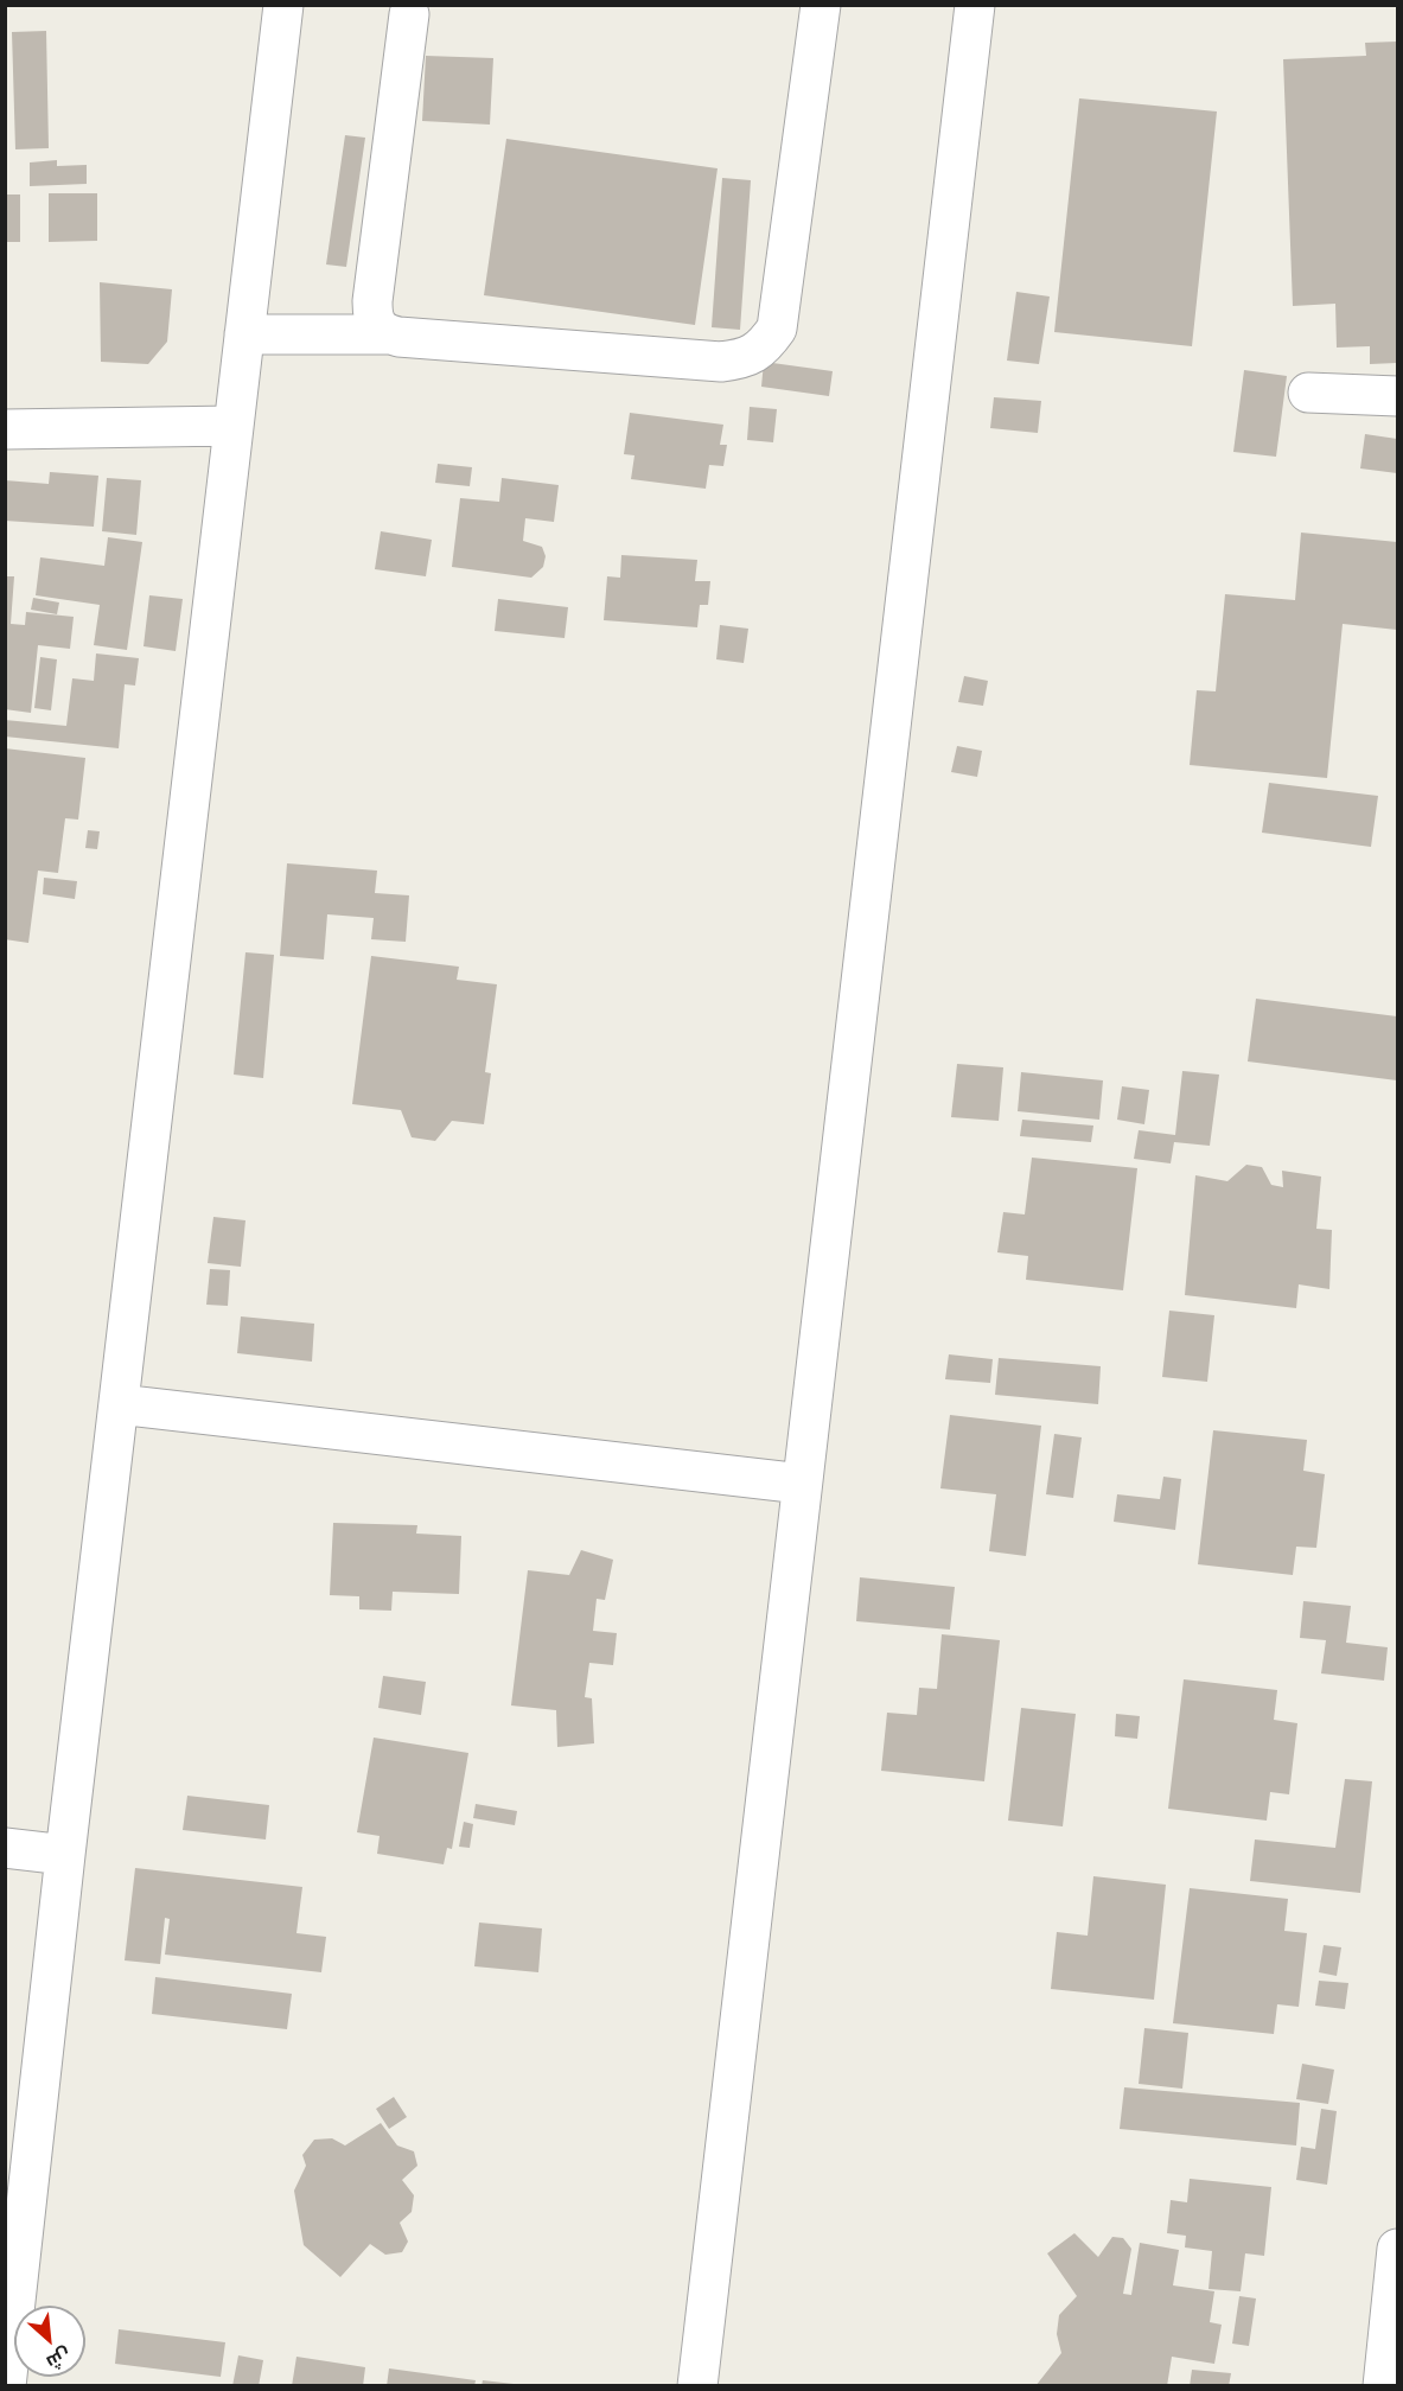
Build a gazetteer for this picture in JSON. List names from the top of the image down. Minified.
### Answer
{"north":"bottom right"}
